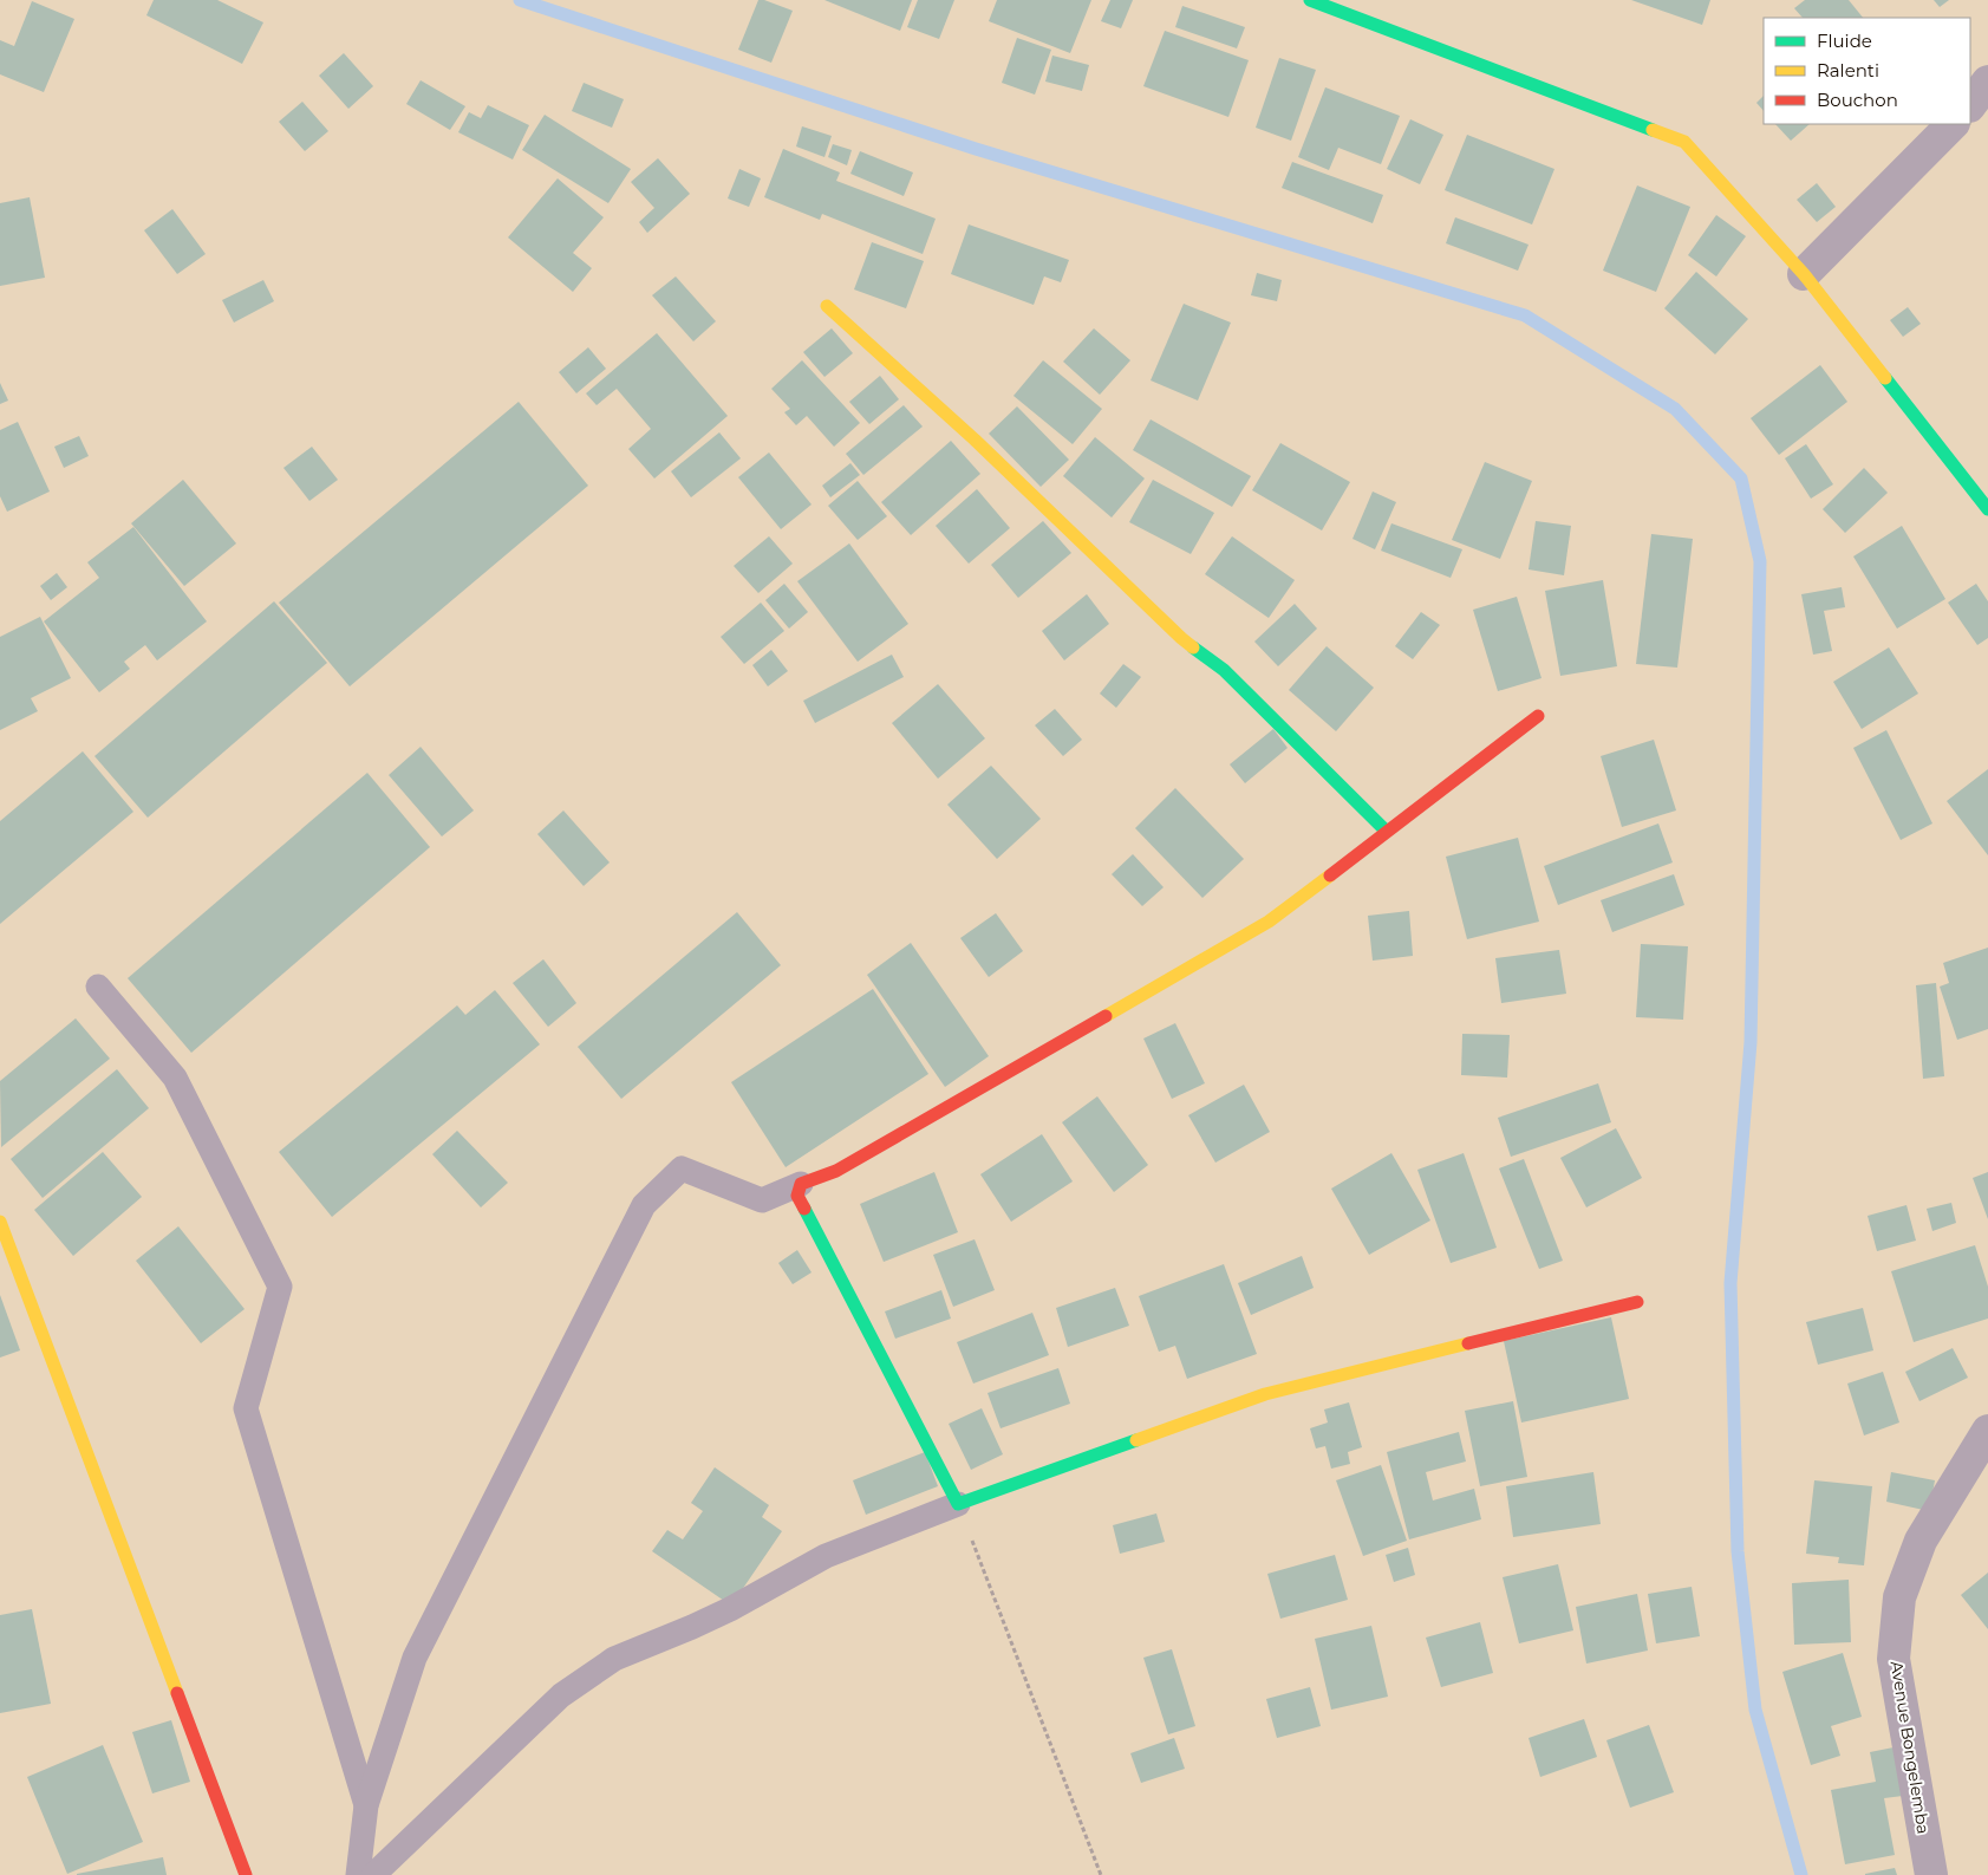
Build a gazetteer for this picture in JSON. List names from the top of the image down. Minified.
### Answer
{"streets":{"street":["Avenue Bongelemba"]},"legend":["Fluide","Ralenti","Bouchon"]}
